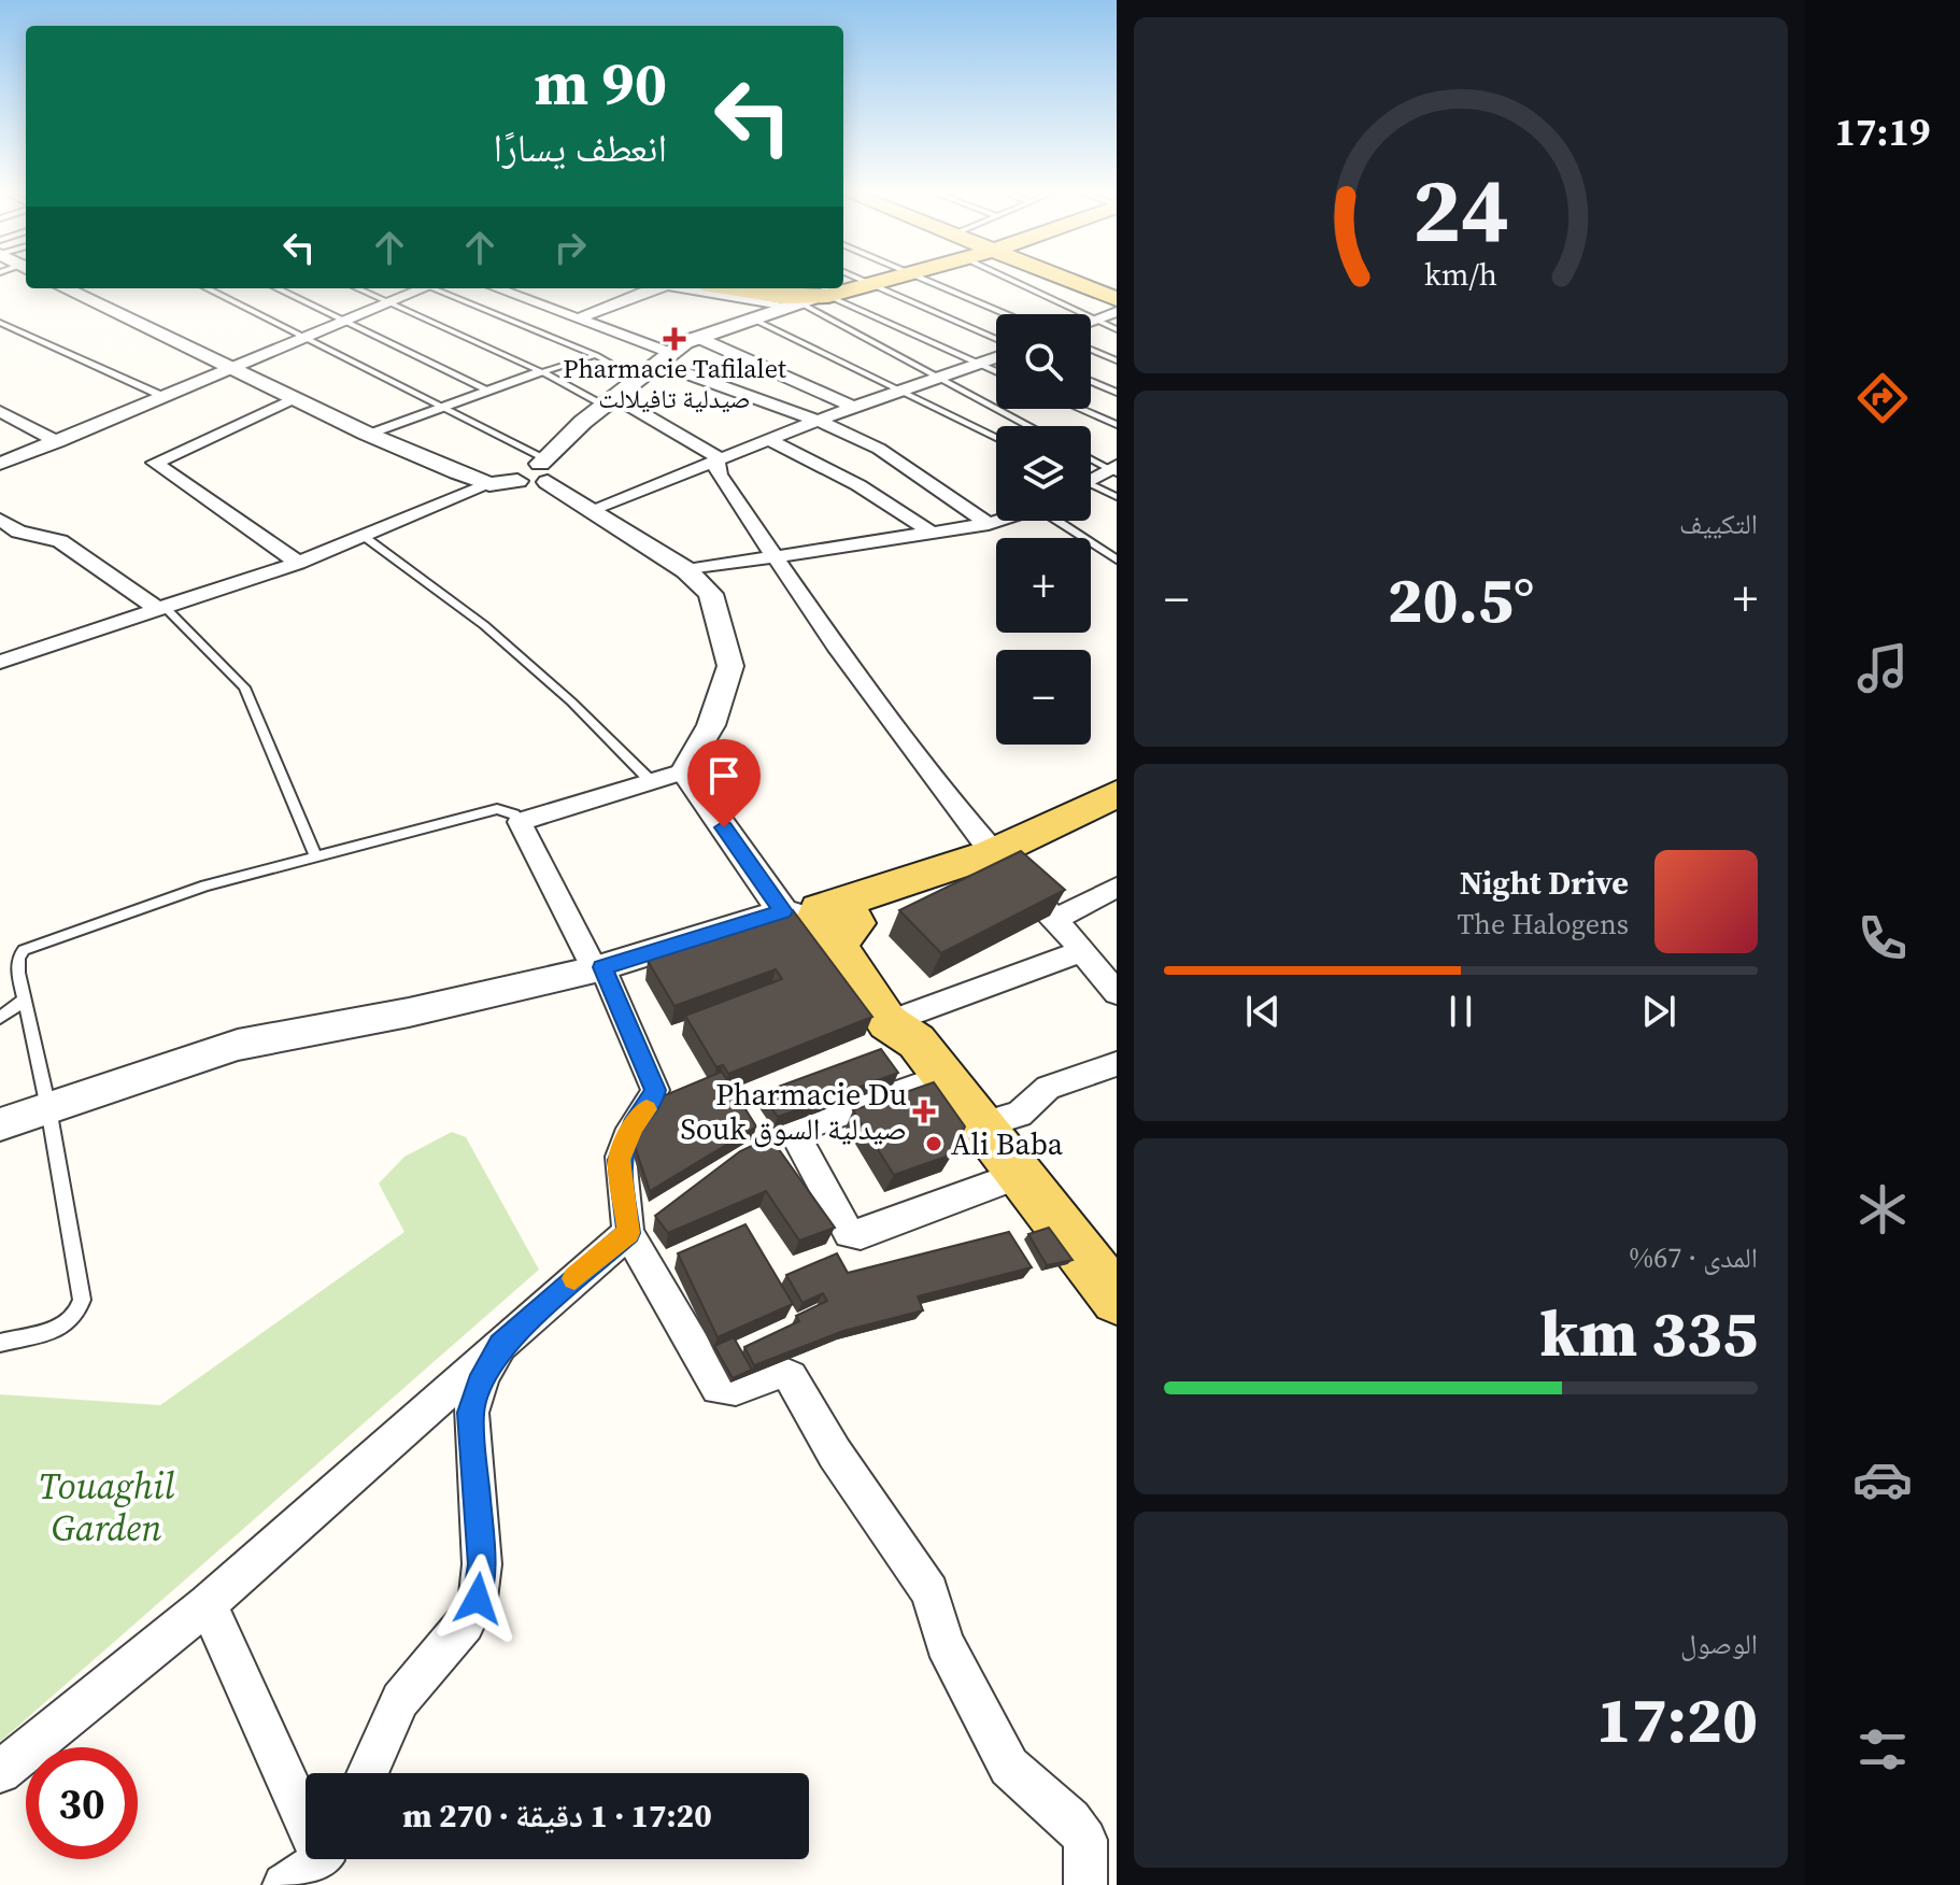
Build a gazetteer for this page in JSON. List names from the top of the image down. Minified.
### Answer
{"parks":["Touaghil Garden"],"places":{"health":["Pharmacie Tafilalet صيدلية تافيلالت","Pharmacie Du Souk صيدلية السوق"],"other":["Ali Baba"]},"page":{"tabs":"17:19","turn":["90 m","انعطف يسارًا"],"map_buttons":["+","−"],"tile":["التكييف",["المدى · 67%","335 km"],["الوصول","17:20"]],"heat":["−","20.5°","+"],"song":["Night Drive","The Halogens"],"limit":"30","trip":"17:20 · 1 دقيقة · 270 m","gauge":["24","km/h"]}}
